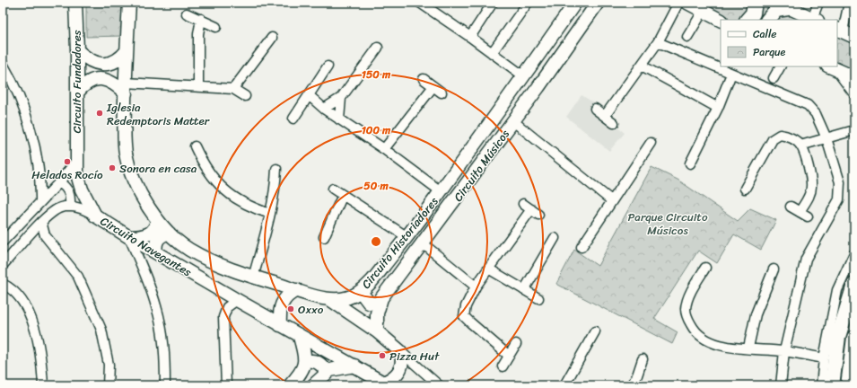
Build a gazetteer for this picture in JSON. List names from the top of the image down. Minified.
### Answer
{"streets":{"street":["Circuito Fundadores","Circuito Músicos","Circuito Historiadores","Circuito Navegantes"]},"crossings":[["Circuito Fundadores","Circuito Navegantes"]],"parks":["Parque Circuito Músicos"],"places":["Iglesia Redemptoris Matter","Helados Rocío","Sonora en casa","Oxxo","Pizza Hut"],"legend":["Calle","Parque"],"rings":["150 m","100 m","50 m"]}
